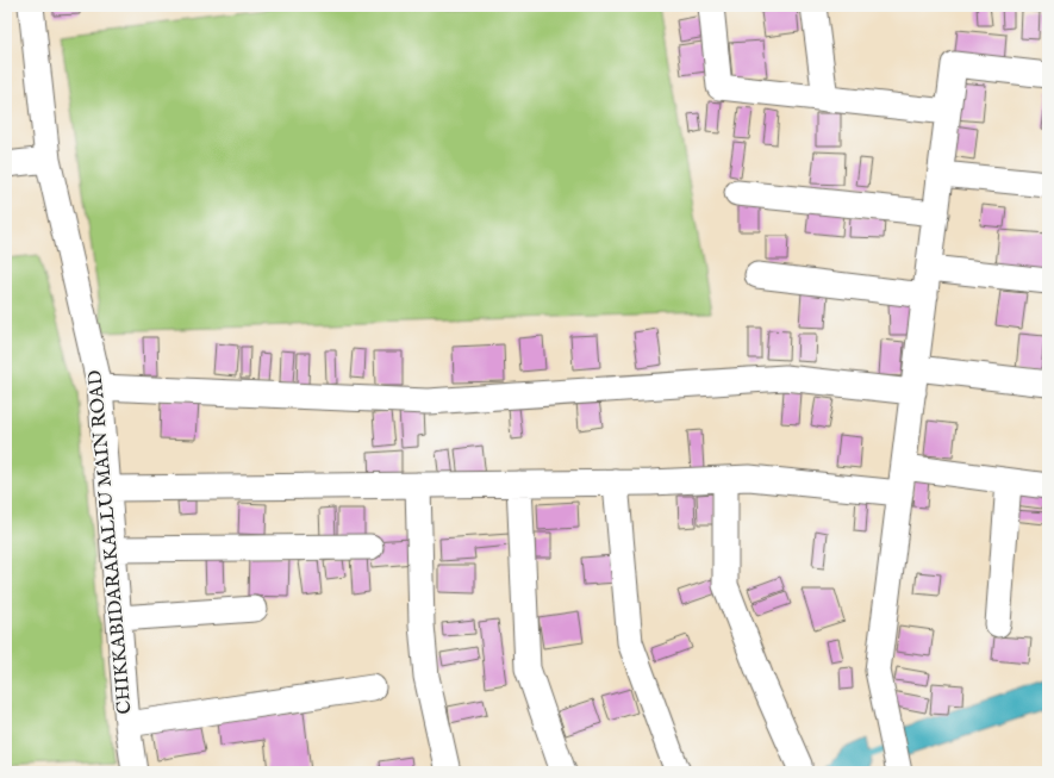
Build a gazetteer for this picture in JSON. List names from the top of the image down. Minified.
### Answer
{"streets":{"street":["CHIKKABIDARAKALLU MAIN ROAD"]}}
